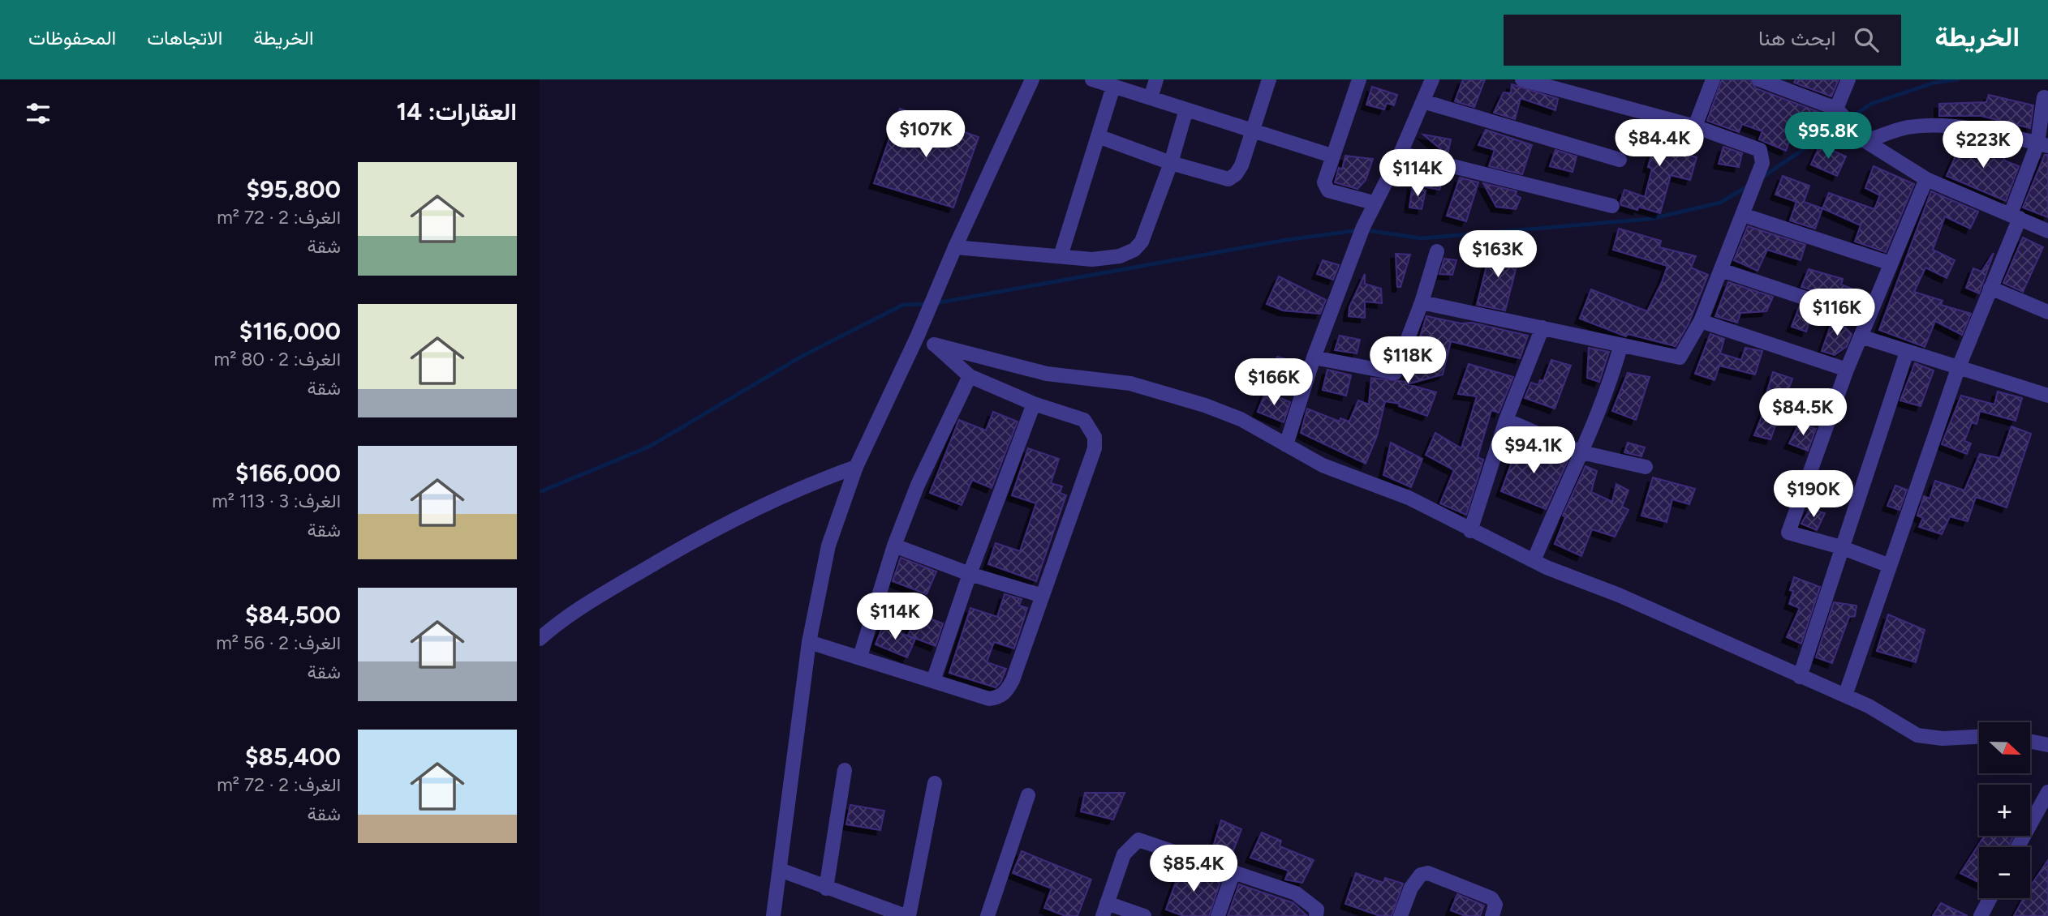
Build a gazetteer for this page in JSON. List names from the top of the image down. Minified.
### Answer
{"north":"right","page":{"header":"الخريطة","search":"ابحث هنا","nav":["الخريطة","الاتجاهات","المحفوظات"],"heading":"العقارات: 14","price":["$107K","$95.8K","$84.4K","$223K","$114K","$163K","$116K","$118K","$166K","$84.5K","$94.1K","$190K","$114K","$85.4K"],"list":[{"name":"$95,800","note":"الغرف: 2 · 72 m² · شقة"},{"name":"$116,000","note":"الغرف: 2 · 80 m² · شقة"},{"name":"$166,000","note":"الغرف: 3 · 113 m² · شقة"},{"name":"$84,500","note":"الغرف: 2 · 56 m² · شقة"},{"name":"$85,400","note":"الغرف: 2 · 72 m² · شقة"}],"map_buttons":["+","−"]}}
